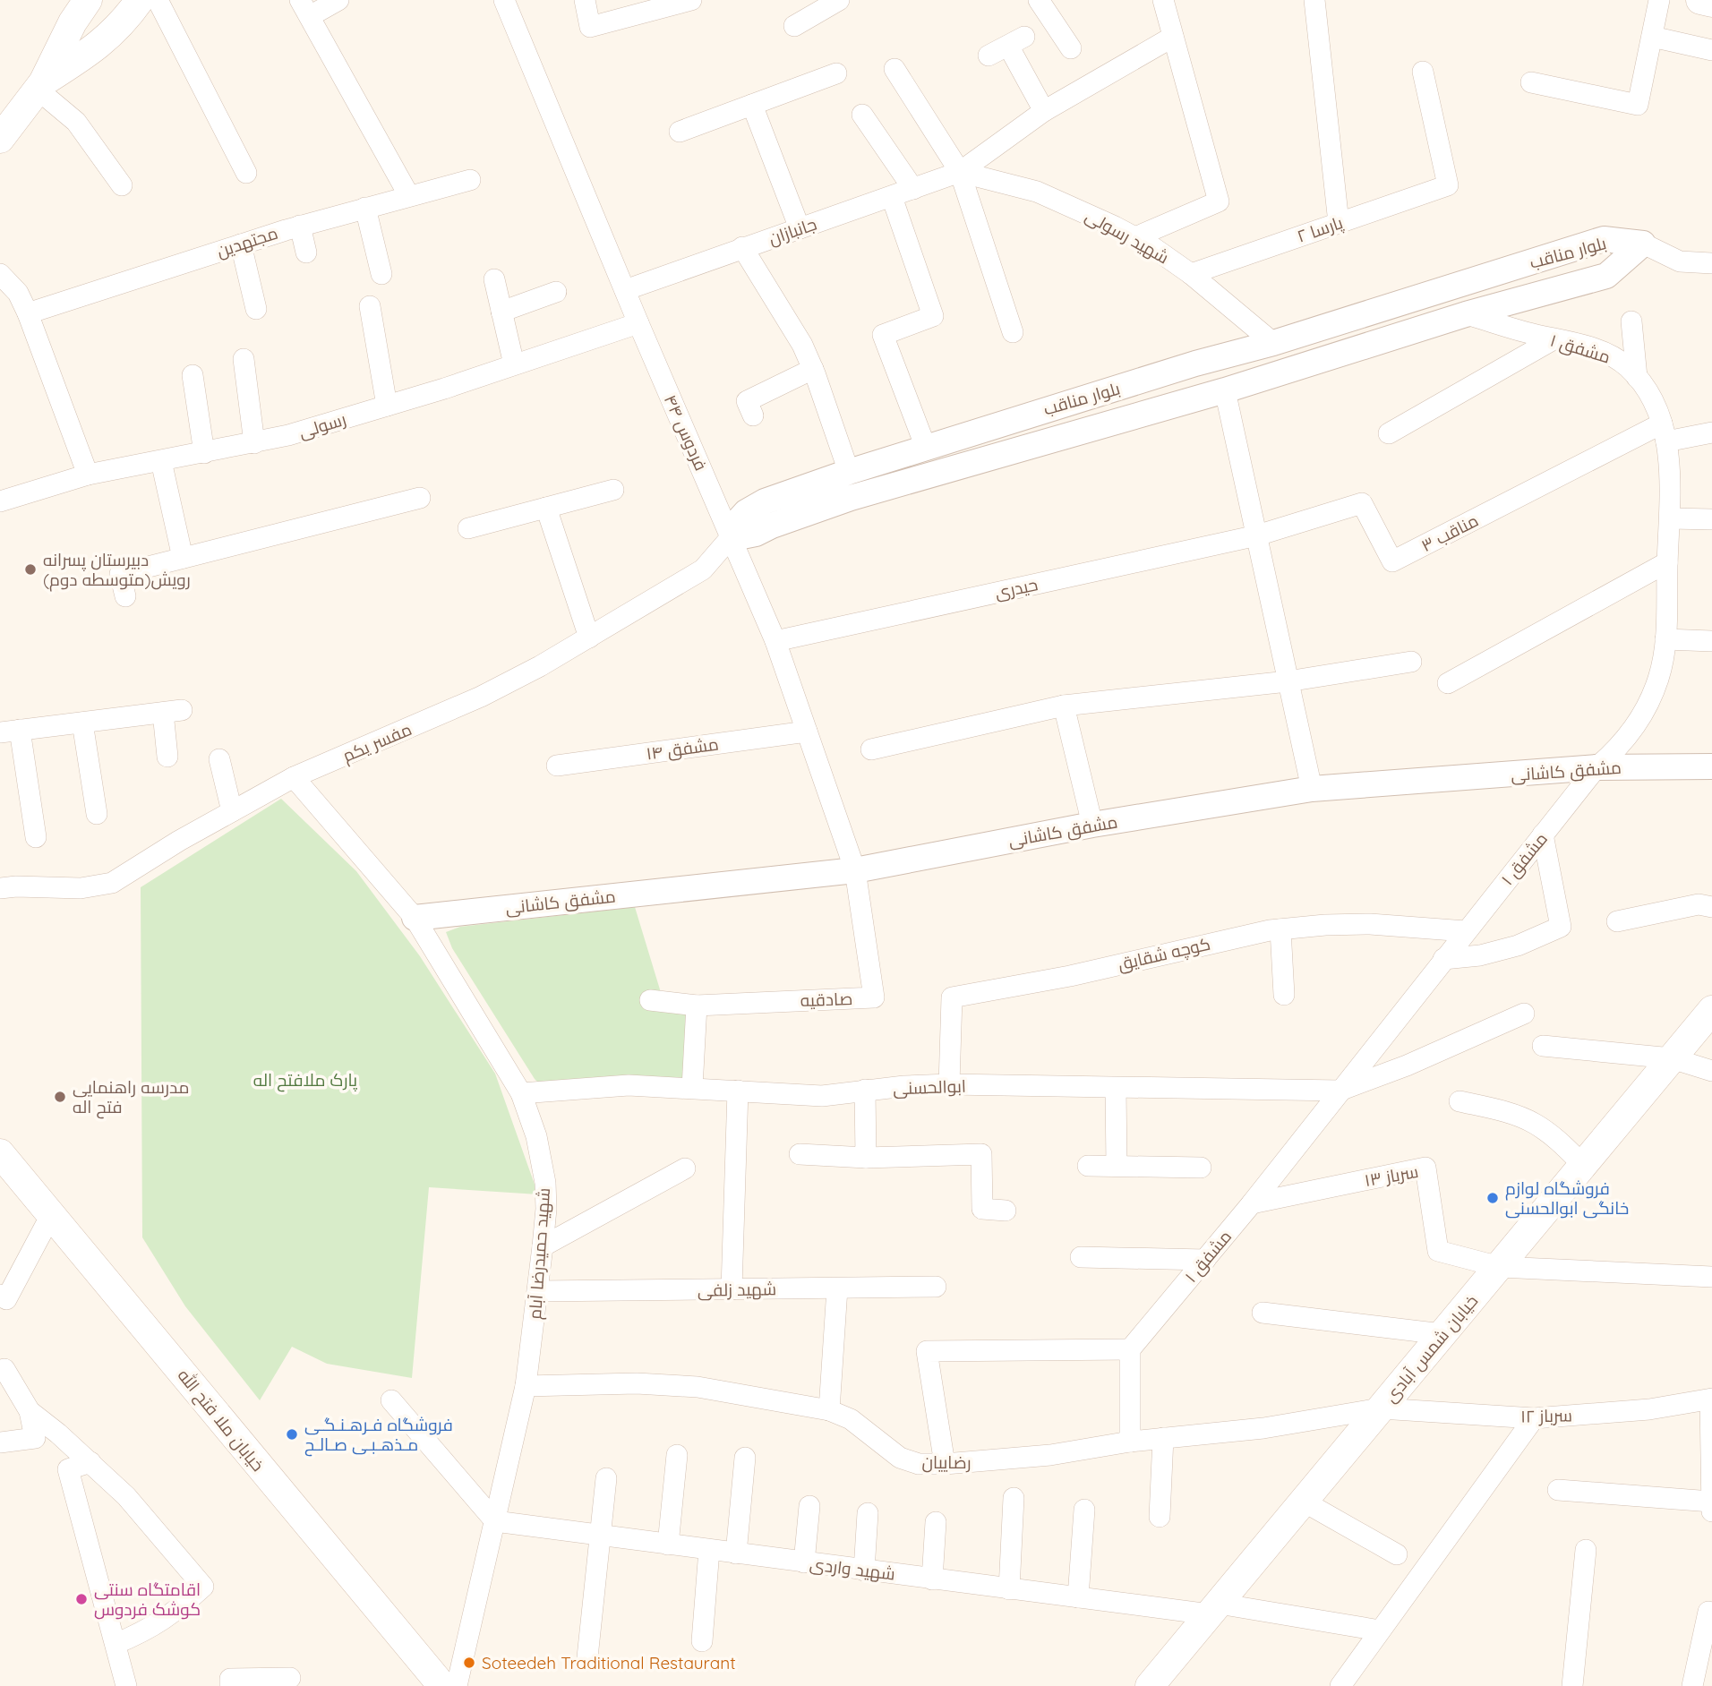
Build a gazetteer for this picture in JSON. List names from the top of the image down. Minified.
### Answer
{"streets":{"main road":["خیابان شمس آبادی","خیابان ملا فتح الله"],"street":["پارسا ۲","جانبازان","شهید رسولی","مجتهدین","بلوار مناقب","مشفق ۱","رسولی","فردوس ۴۴","مناقب ۳","حیدری","مفسر یکم","مشفق ۱۴","مشفق کاشانی","کوچه شقایق","صادقیه","ابوالحسنی","سرباز ۱۳","شهید حمیدرضا آبام","شهید زلفی","سرباز ۱۲","رضاییان","شهید واردی"]},"crossings":[["پارسا ۲","شهید رسولی"],["جانبازان","شهید رسولی"],["جانبازان","فردوس ۴۴"],["شهید رسولی","بلوار مناقب"],["بلوار مناقب","مشفق ۱"],["بلوار مناقب","فردوس ۴۴"],["بلوار مناقب","مفسر یکم"],["مشفق ۱","مناقب ۳"],["مشفق ۱","مشفق کاشانی"],["مشفق ۱","کوچه شقایق"],["مشفق ۱","ابوالحسنی"],["مشفق ۱","سرباز ۱۳"],["رسولی","فردوس ۴۴"],["فردوس ۴۴","حیدری"],["فردوس ۴۴","مفسر یکم"],["فردوس ۴۴","مشفق ۱۴"],["فردوس ۴۴","مشفق کاشانی"],["فردوس ۴۴","صادقیه"],["مناقب ۳","حیدری"],["مفسر یکم","شهید حمیدرضا آبام"],["مشفق کاشانی","صادقیه"],["مشفق کاشانی","شهید حمیدرضا آبام"],["کوچه شقایق","ابوالحسنی"],["ابوالحسنی","شهید حمیدرضا آبام"],["سرباز ۱۳","خیابان شمس آبادی"],["شهید حمیدرضا آبام","شهید زلفی"],["شهید حمیدرضا آبام","رضاییان"],["شهید حمیدرضا آبام","شهید واردی"],["خیابان شمس آبادی","سرباز ۱۲"],["خیابان شمس آبادی","رضاییان"],["خیابان شمس آبادی","شهید واردی"],["سرباز ۱۲","رضاییان"]],"parks":["پارک ملافتح اله"],"places":["دبیرستان پسرانه رویش(متوسطه دوم)","مدرسه راهنمایی فتح اله","فروشگاه لوازم خانگی ابوالحسنی","فروشگاه فـرهـنـگـی مـذهـبـی صـالـح","اقامتگاه سنتی کوشک فردوس","Soteedeh Traditional Restaurant"]}
